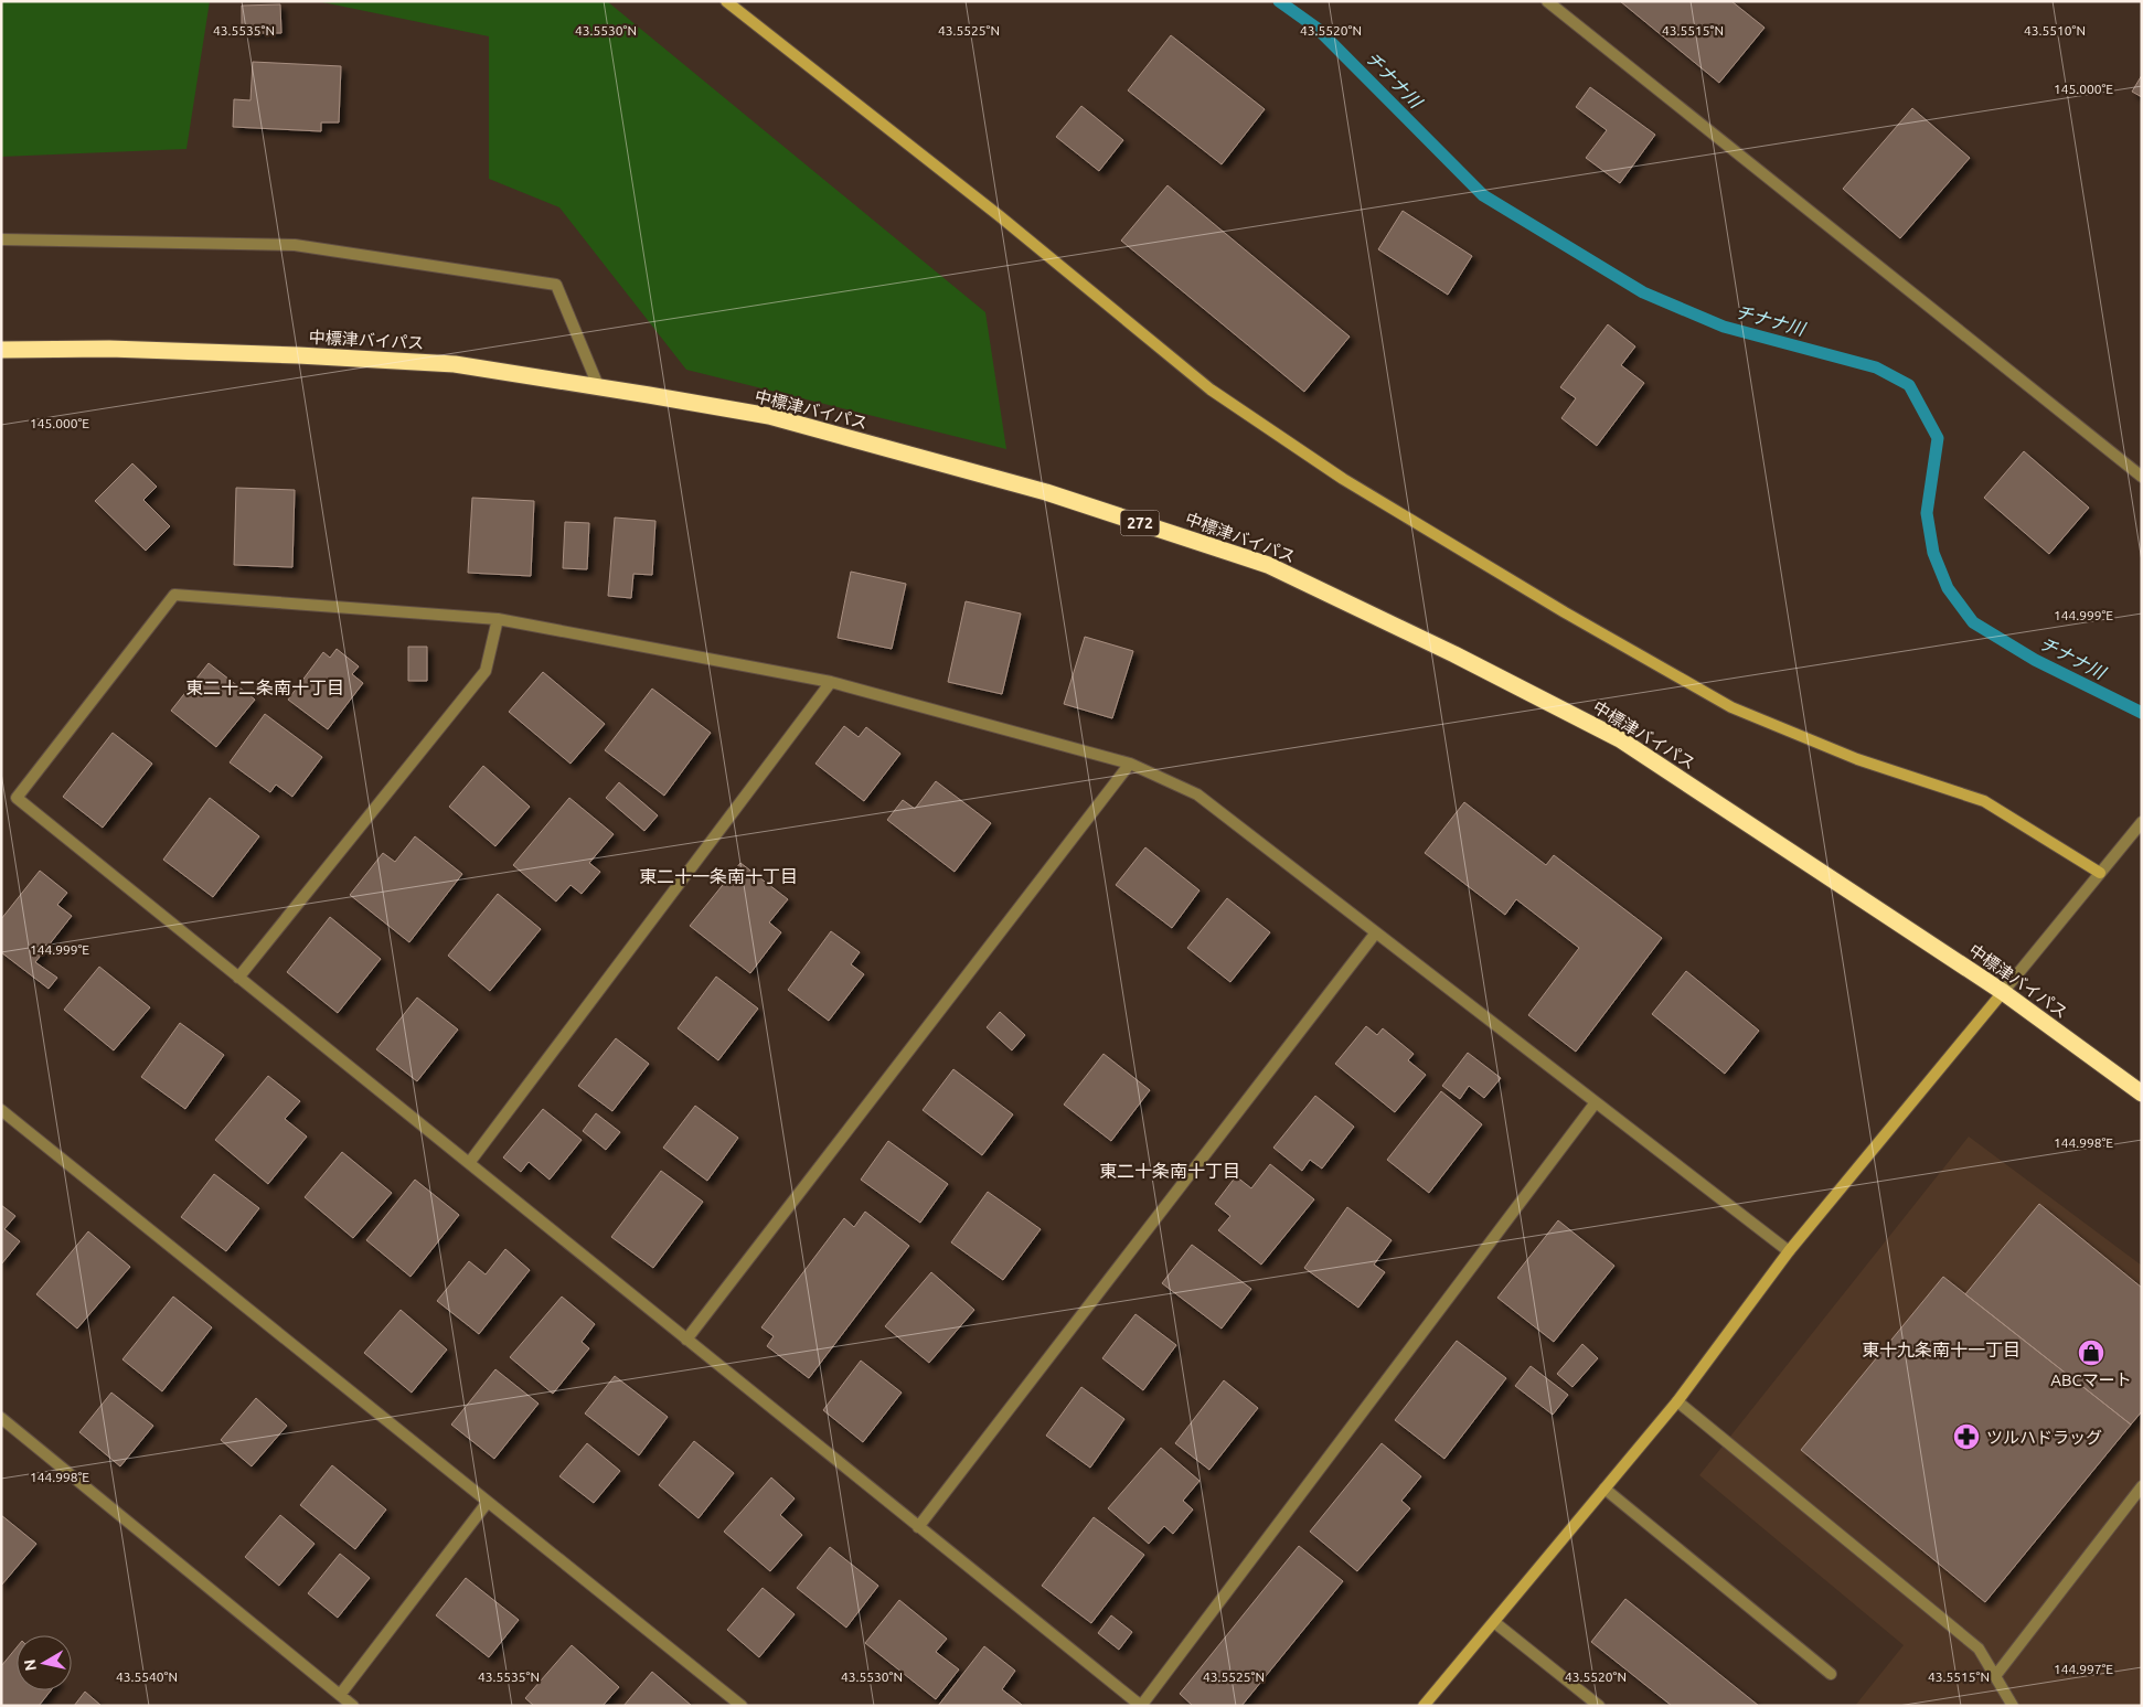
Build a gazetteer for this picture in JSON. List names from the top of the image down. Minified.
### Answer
{"streets":{"highway":["中標津バイパス","272"]},"districts":["東二十二条南十丁目","東二十一条南十丁目","東二十条南十丁目","東十九条南十一丁目"],"water":["チナナ川"],"places":{"shop":["ABCマート"],"pharmacy":["ツルハドラッグ"]},"north":"left","coordinates":["43.5510°N","43.5535°N","43.5530°N","43.5525°N","43.5520°N","43.5515°N","145.000°E","144.999°E","144.998°E","144.997°E","43.5540°N"]}
